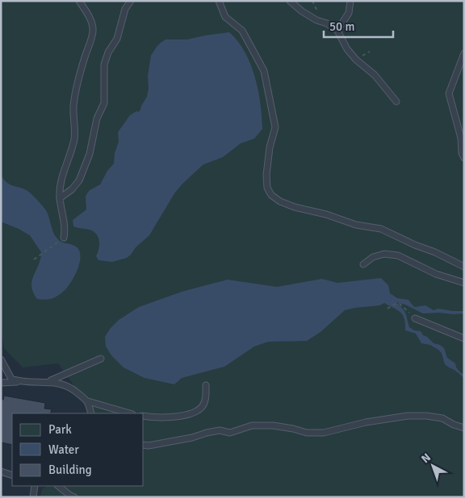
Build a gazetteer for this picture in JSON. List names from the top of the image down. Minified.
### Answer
{"legend":["Park","Water","Building"],"scale_bar":"50 m","north":"top left"}
